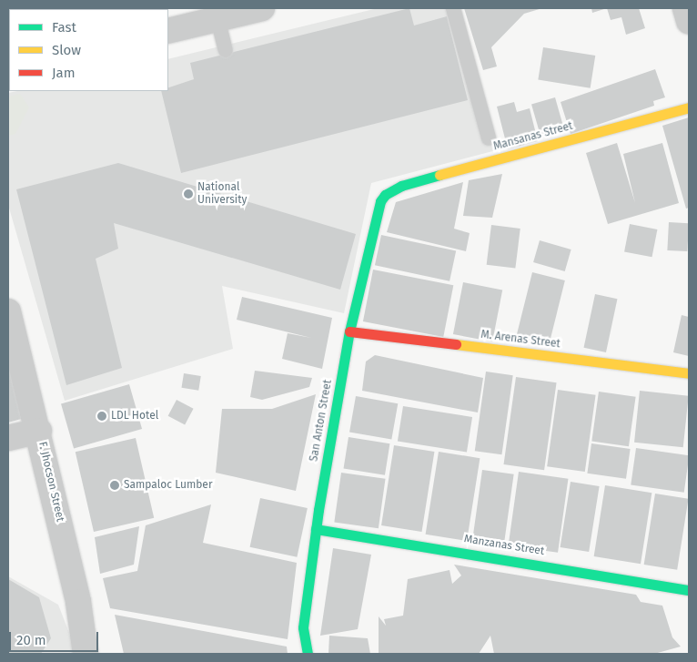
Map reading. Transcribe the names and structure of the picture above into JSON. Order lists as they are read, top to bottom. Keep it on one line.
{"streets":{"street":["Mansanas Street","M. Arenas Street","San Anton Street","F. Jhocson Street","Manzanas Street"]},"crossings":[["Mansanas Street","San Anton Street"],["M. Arenas Street","San Anton Street"],["San Anton Street","Manzanas Street"]],"places":["National University","LDL Hotel","Sampaloc Lumber"],"legend":["Fast","Slow","Jam"],"scale_bar":"20 m"}
